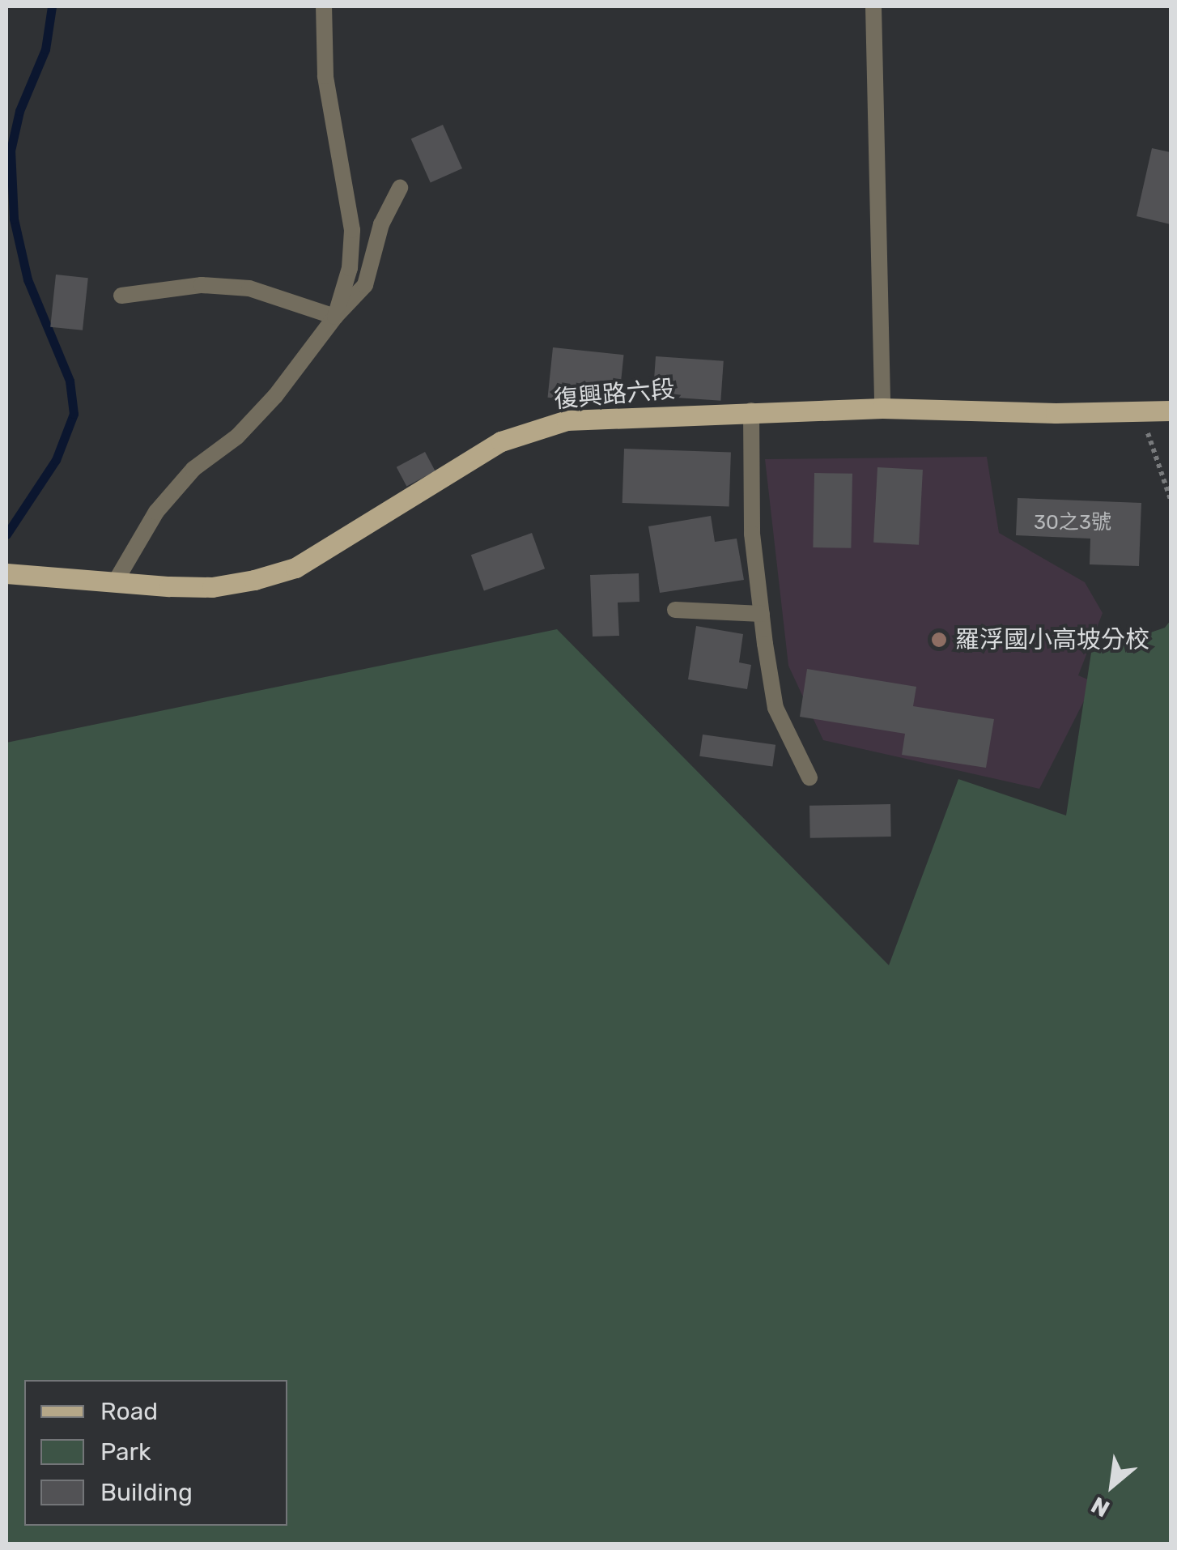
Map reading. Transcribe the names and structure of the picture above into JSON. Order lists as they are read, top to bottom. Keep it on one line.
{"streets":{"main road":["復興路六段"]},"places":["羅浮國小高坡分校"],"house_numbers":["30之3號"],"legend":["Road","Park","Building"],"north":"bottom left"}
